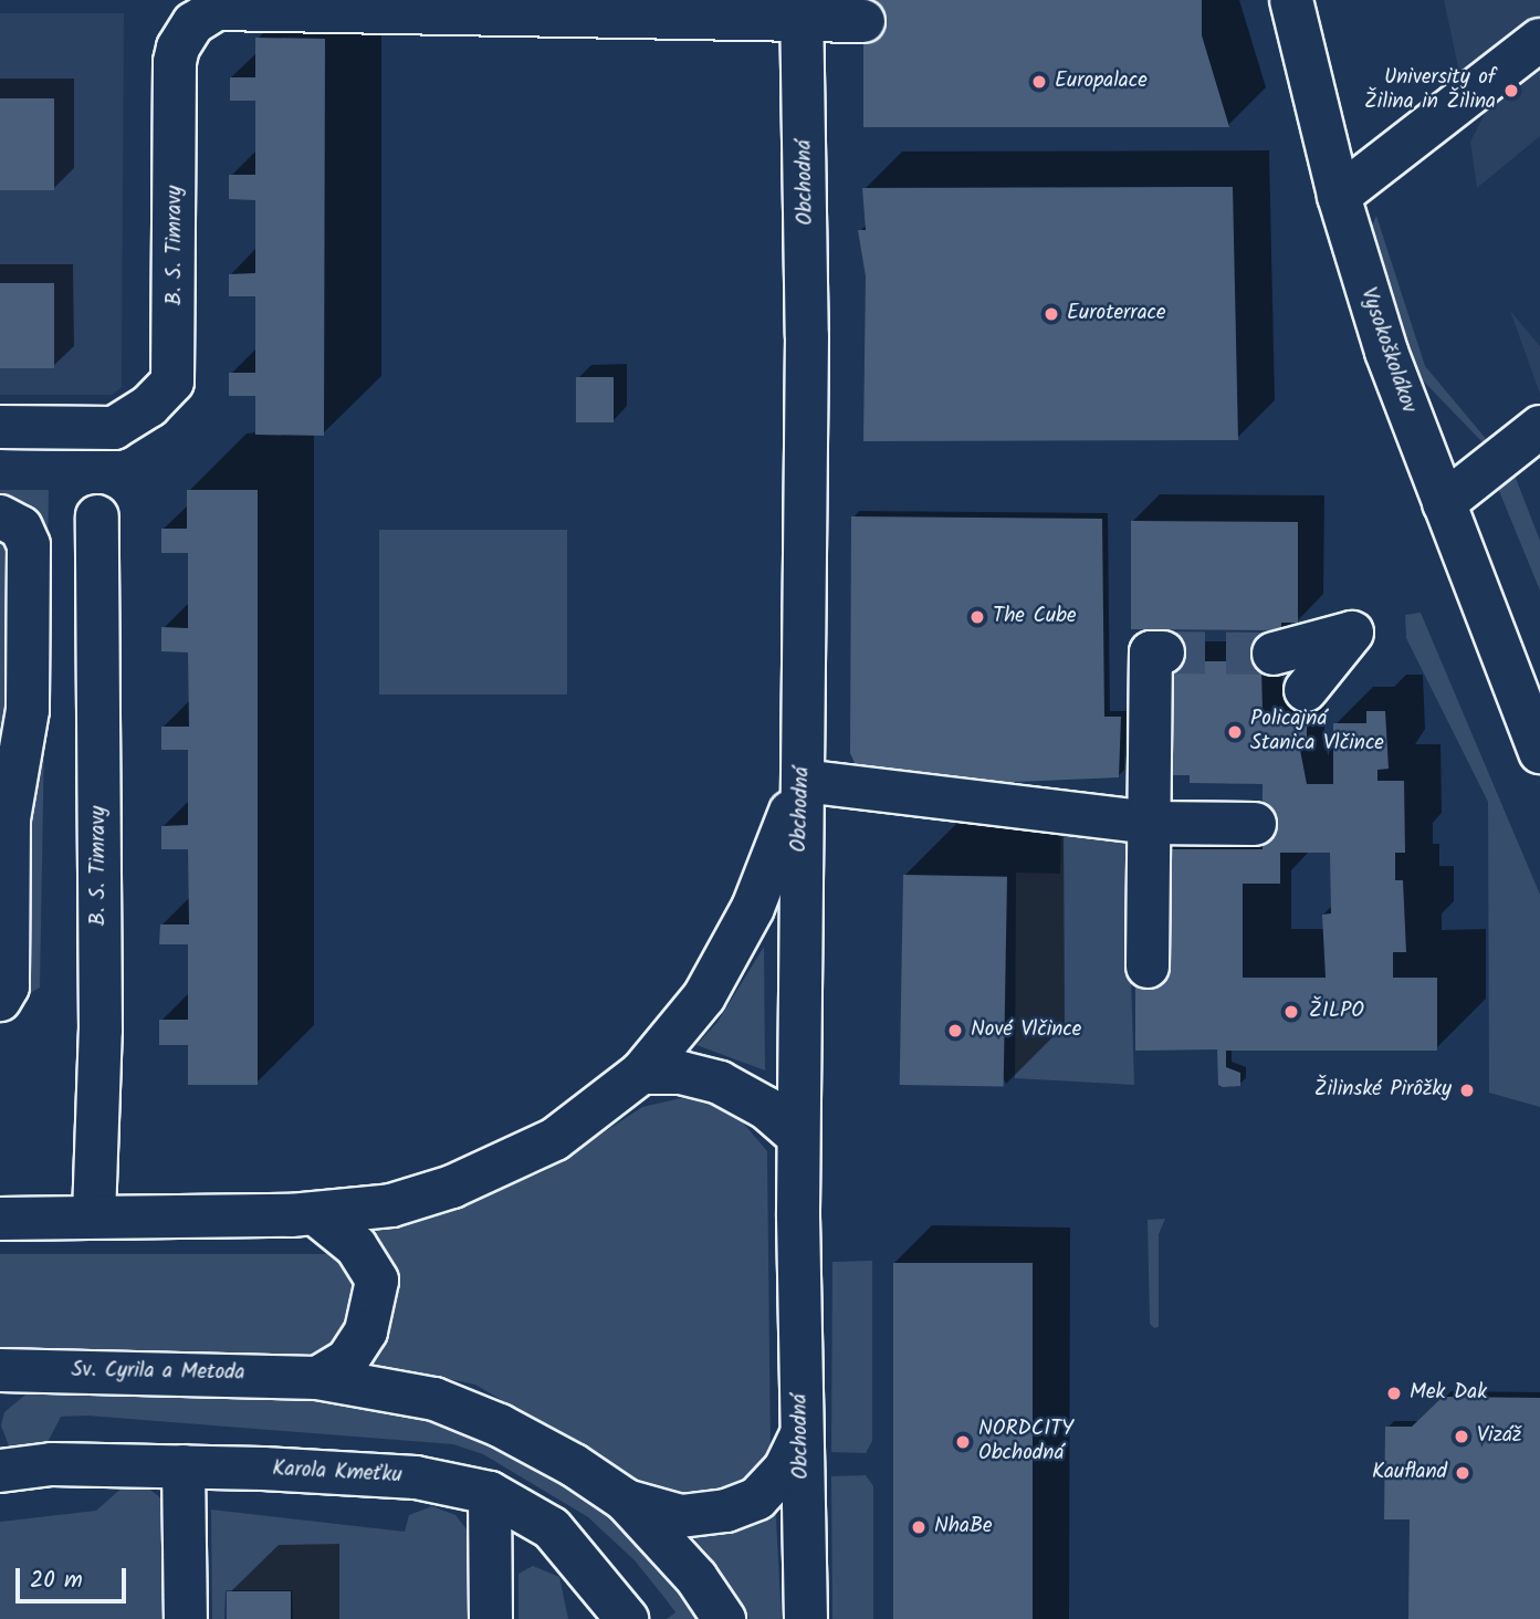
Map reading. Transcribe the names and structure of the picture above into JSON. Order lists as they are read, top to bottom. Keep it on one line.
{"streets":{"street":["Obchodná","B. S. Timravy","Vysokoškolákov","Sv. Cyrila a Metoda","Karola Kmeťku"]},"crossings":[["Obchodná","B. S. Timravy"],["Obchodná","Sv. Cyrila a Metoda"]],"places":["Europalace","University of Žilina in Žilina","Euroterrace","The Cube","Policajná Stanica Vlčince","ŽILPO","Nové Vlčince","Žilinské Pirôžky","Mek Dak","Vizáž","NORDCITY Obchodná","Kaufland","NhaBe"],"scale_bar":"20 m"}
